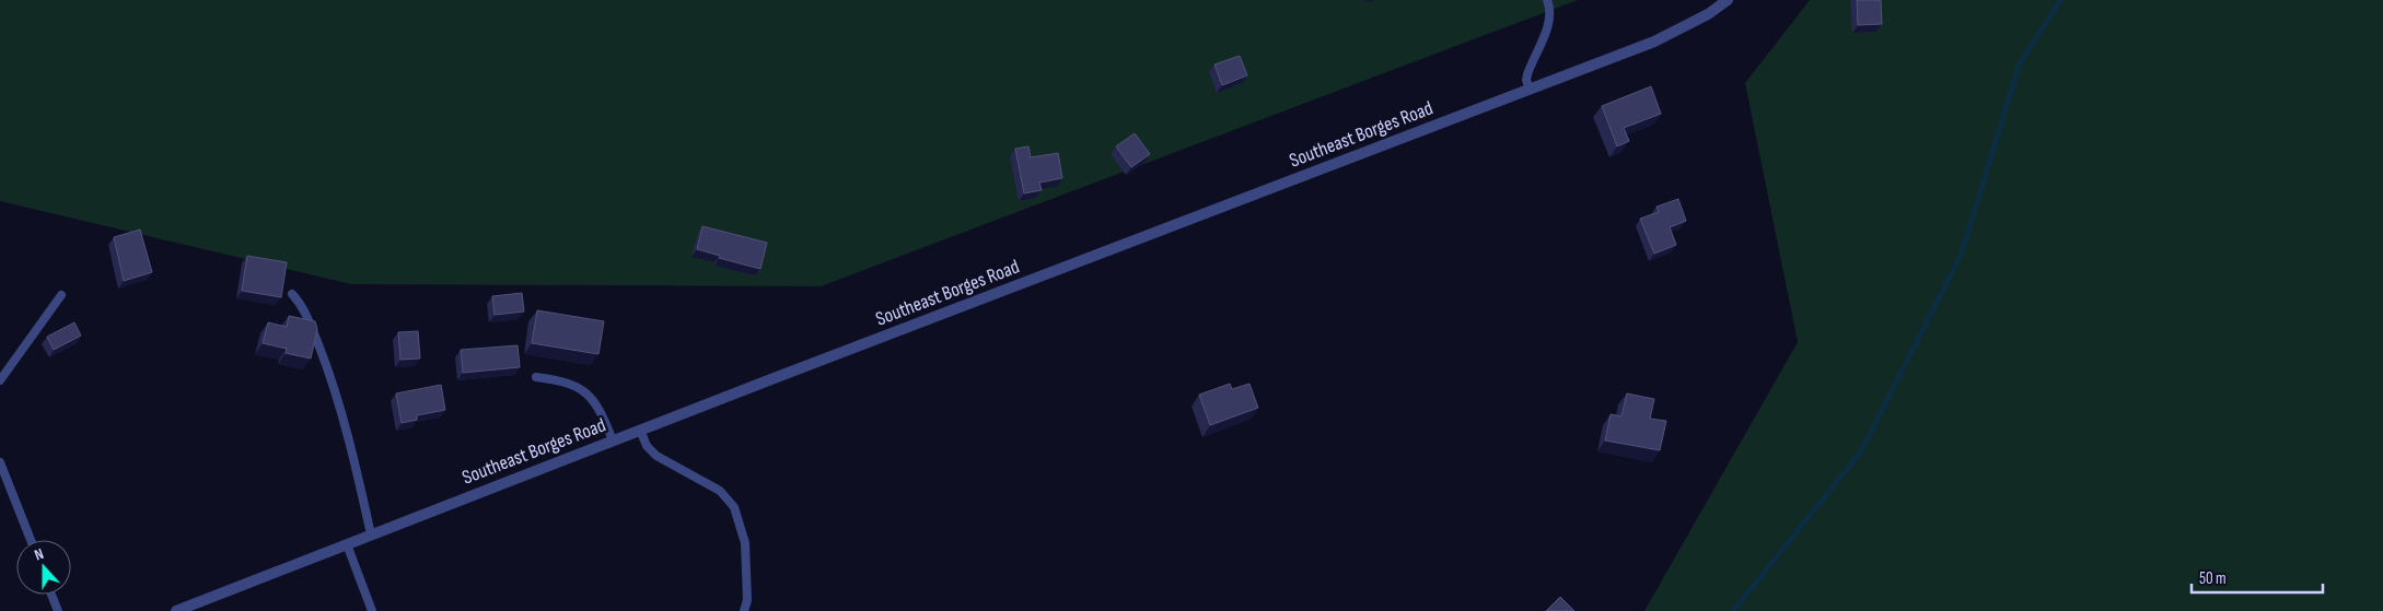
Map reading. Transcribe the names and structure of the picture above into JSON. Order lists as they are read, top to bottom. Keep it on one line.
{"streets":{"street":["Southeast Borges Road"]},"scale_bar":"50 m","north":"top"}
